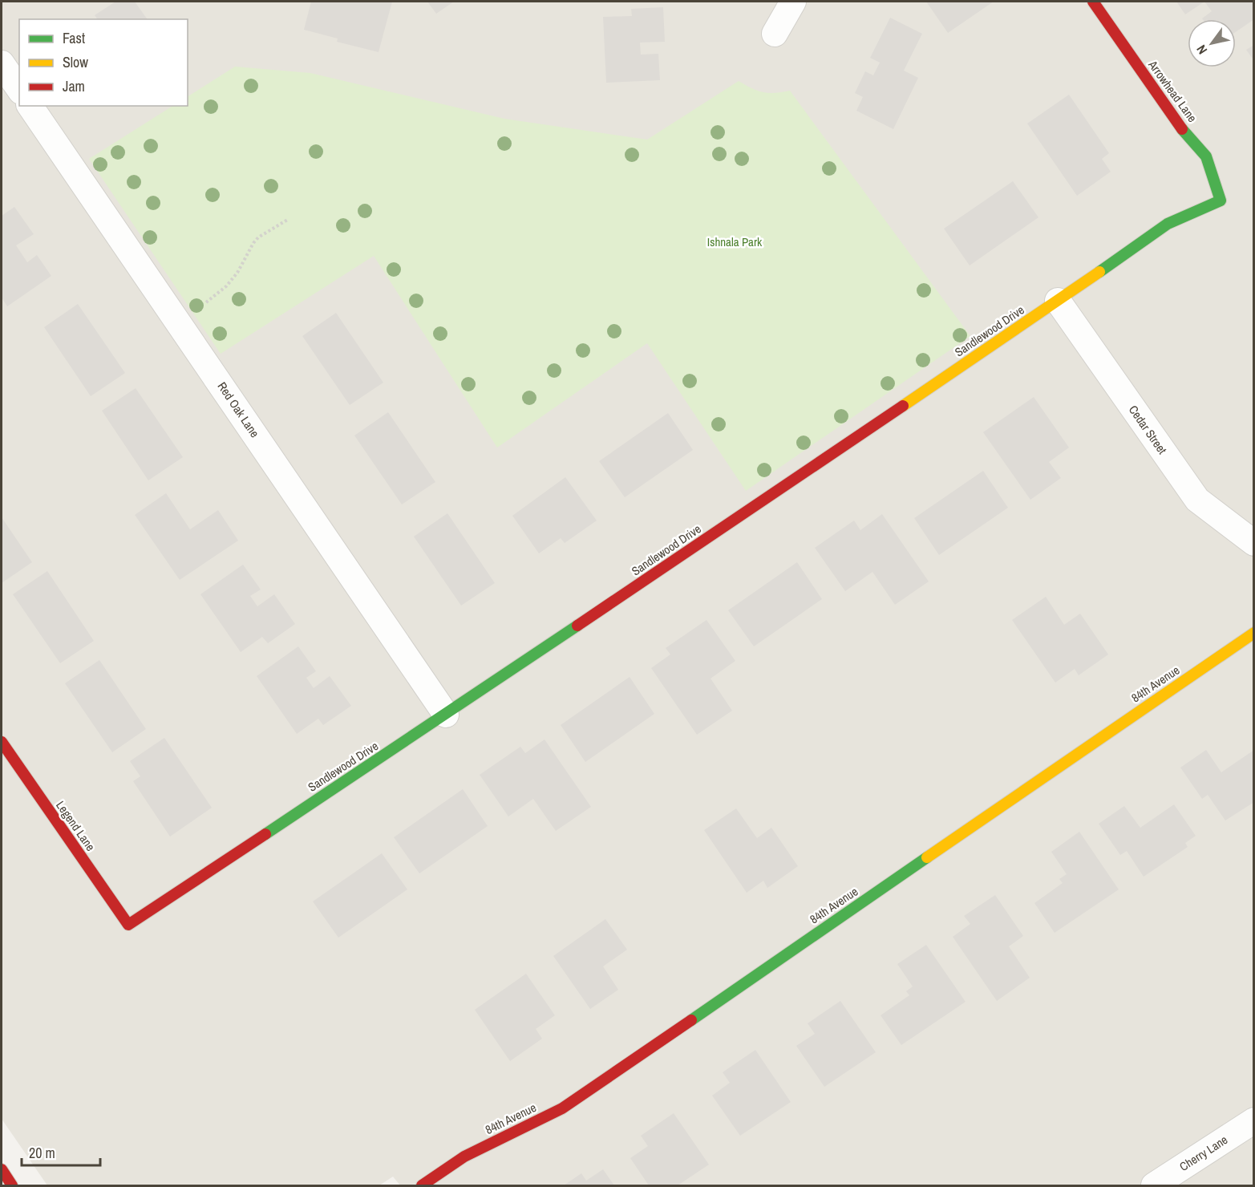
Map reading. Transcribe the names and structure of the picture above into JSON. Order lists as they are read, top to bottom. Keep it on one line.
{"streets":{"street":["Arrowhead Lane","Sandlewood Drive","Red Oak Lane","Cedar Street","84th Avenue","Legend Lane","Cherry Lane"]},"crossings":[["Arrowhead Lane","Sandlewood Drive"],["Sandlewood Drive","Red Oak Lane"],["Sandlewood Drive","Cedar Street"],["Sandlewood Drive","Legend Lane"]],"parks":["Ishnala Park"],"legend":["Fast","Slow","Jam"],"scale_bar":"20 m","north":"bottom left"}
